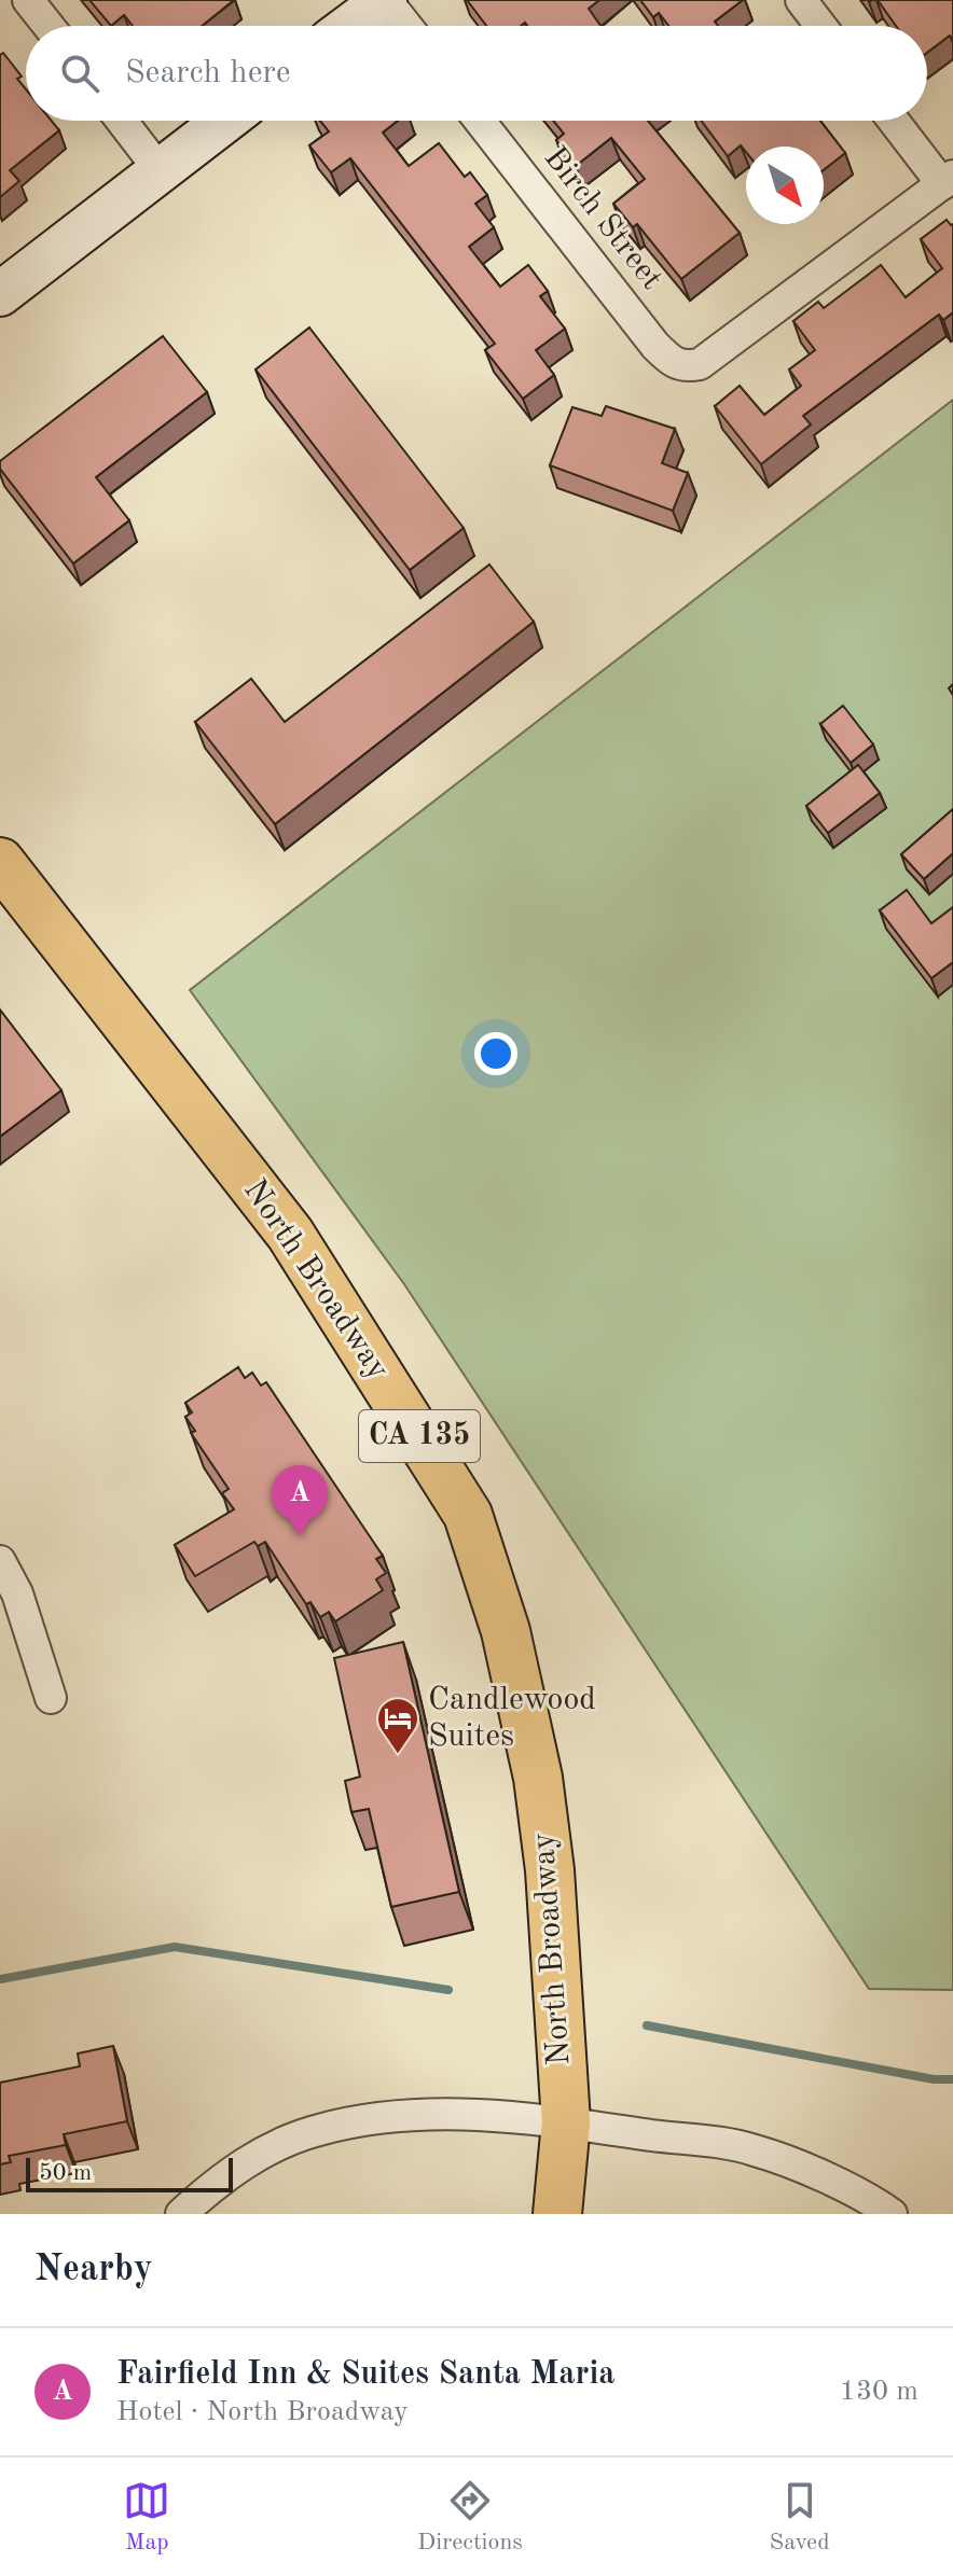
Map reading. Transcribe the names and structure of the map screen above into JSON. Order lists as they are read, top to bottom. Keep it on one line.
{"streets":{"main road":["North Broadway","CA 135"],"street":["Birch Street"]},"places":{"hotel":["Candlewood Suites"]},"scale_bar":"50 m","north":"bottom right","page":{"search":"Search here","pins":"A","scale":"50 m","heading":"Nearby","list":[{"mark":"A","name":"Fairfield Inn & Suites Santa Maria","note":"Hotel · North Broadway","value":"130 m"}],"nav":["Map","Directions","Saved"]}}
